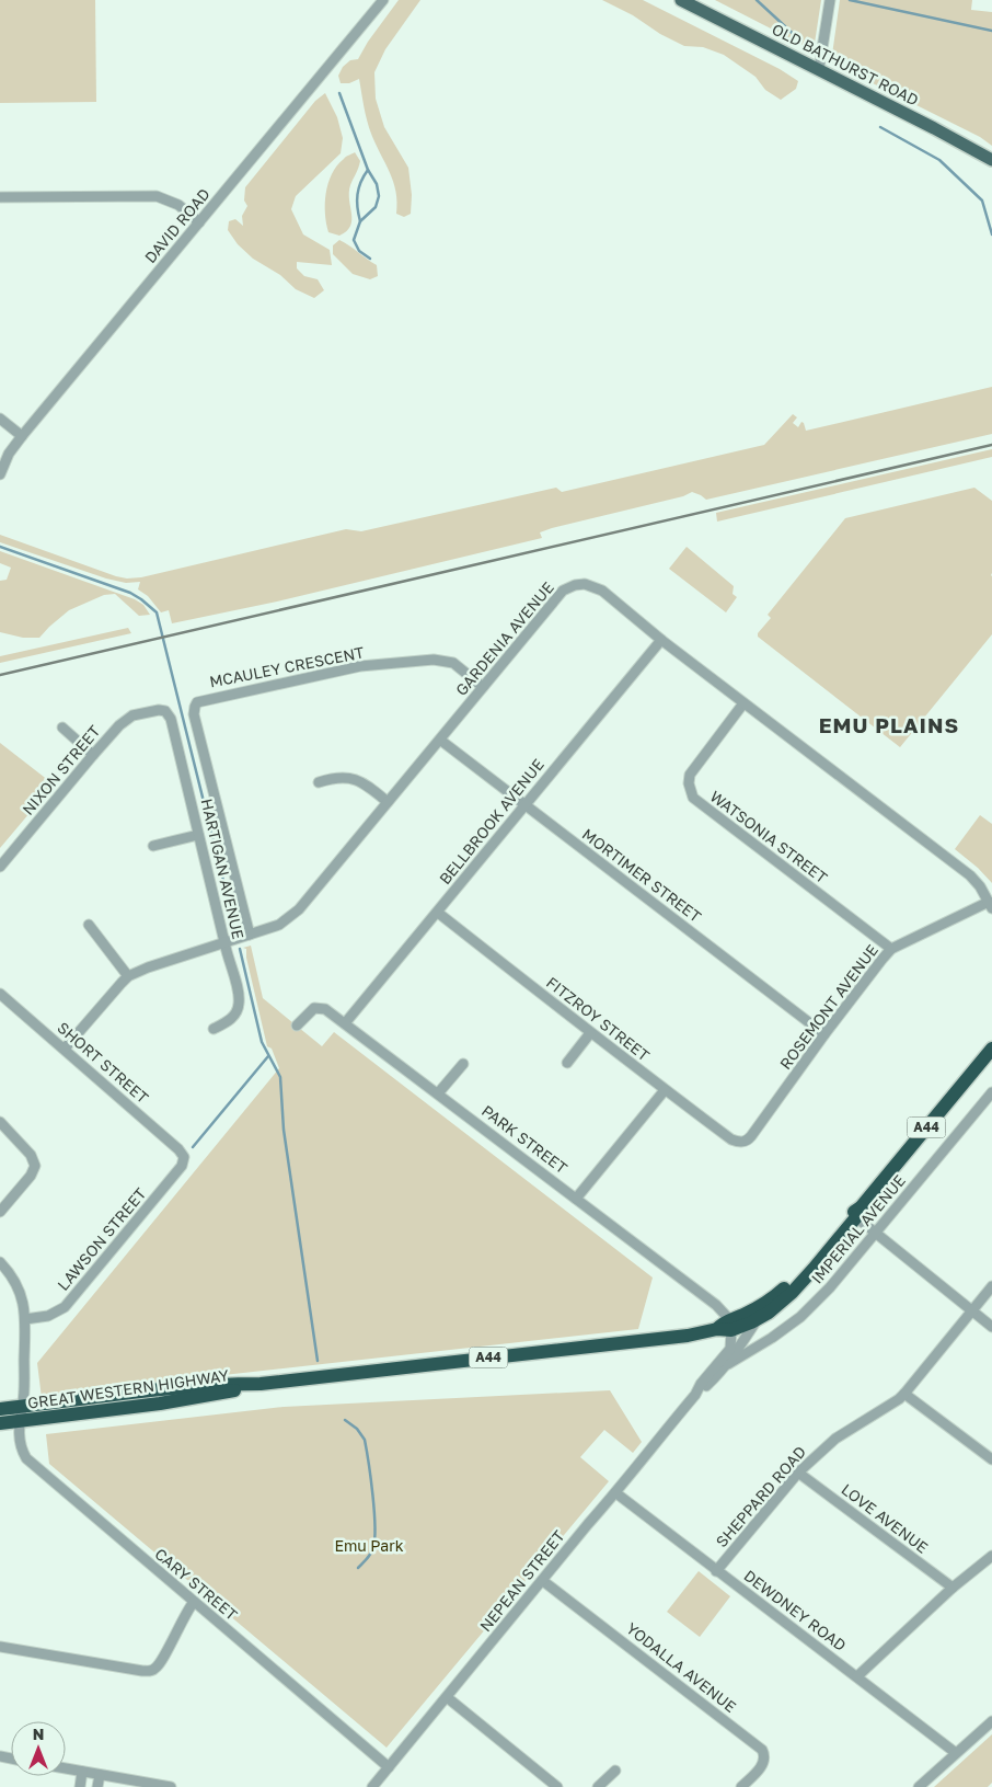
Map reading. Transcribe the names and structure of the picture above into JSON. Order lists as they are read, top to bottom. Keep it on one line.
{"streets":{"highway":["A44","GREAT WESTERN HIGHWAY"],"main road":["OLD BATHURST ROAD"],"street":["DAVID ROAD","GARDENIA AVENUE","MCAULEY CRESCENT","NIXON STREET","BELLBROOK AVENUE","WATSONIA STREET","HARTIGAN AVENUE","MORTIMER STREET","ROSEMONT AVENUE","FITZROY STREET","SHORT STREET","PARK STREET","IMPERIAL AVENUE","LAWSON STREET","SHEPPARD ROAD","LOVE AVENUE","NEPEAN STREET","CARY STREET","DEWDNEY ROAD","YODALLA AVENUE"]},"crossings":[["GARDENIA AVENUE","MCAULEY CRESCENT"],["GARDENIA AVENUE","BELLBROOK AVENUE"],["GARDENIA AVENUE","WATSONIA STREET"],["GARDENIA AVENUE","HARTIGAN AVENUE"],["GARDENIA AVENUE","MORTIMER STREET"],["GARDENIA AVENUE","ROSEMONT AVENUE"],["GARDENIA AVENUE","SHORT STREET"],["NIXON STREET","HARTIGAN AVENUE"],["BELLBROOK AVENUE","MORTIMER STREET"],["BELLBROOK AVENUE","FITZROY STREET"],["BELLBROOK AVENUE","PARK STREET"],["WATSONIA STREET","ROSEMONT AVENUE"],["MORTIMER STREET","ROSEMONT AVENUE"],["ROSEMONT AVENUE","FITZROY STREET"],["SHORT STREET","LAWSON STREET"],["PARK STREET","GREAT WESTERN HIGHWAY"],["PARK STREET","NEPEAN STREET"],["IMPERIAL AVENUE","NEPEAN STREET"],["LAWSON STREET","CARY STREET"],["GREAT WESTERN HIGHWAY","NEPEAN STREET"],["GREAT WESTERN HIGHWAY","CARY STREET"],["SHEPPARD ROAD","LOVE AVENUE"],["SHEPPARD ROAD","DEWDNEY ROAD"],["NEPEAN STREET","CARY STREET"],["NEPEAN STREET","DEWDNEY ROAD"],["NEPEAN STREET","YODALLA AVENUE"]],"districts":["EMU PLAINS"],"parks":["Emu Park"],"north":"top"}
